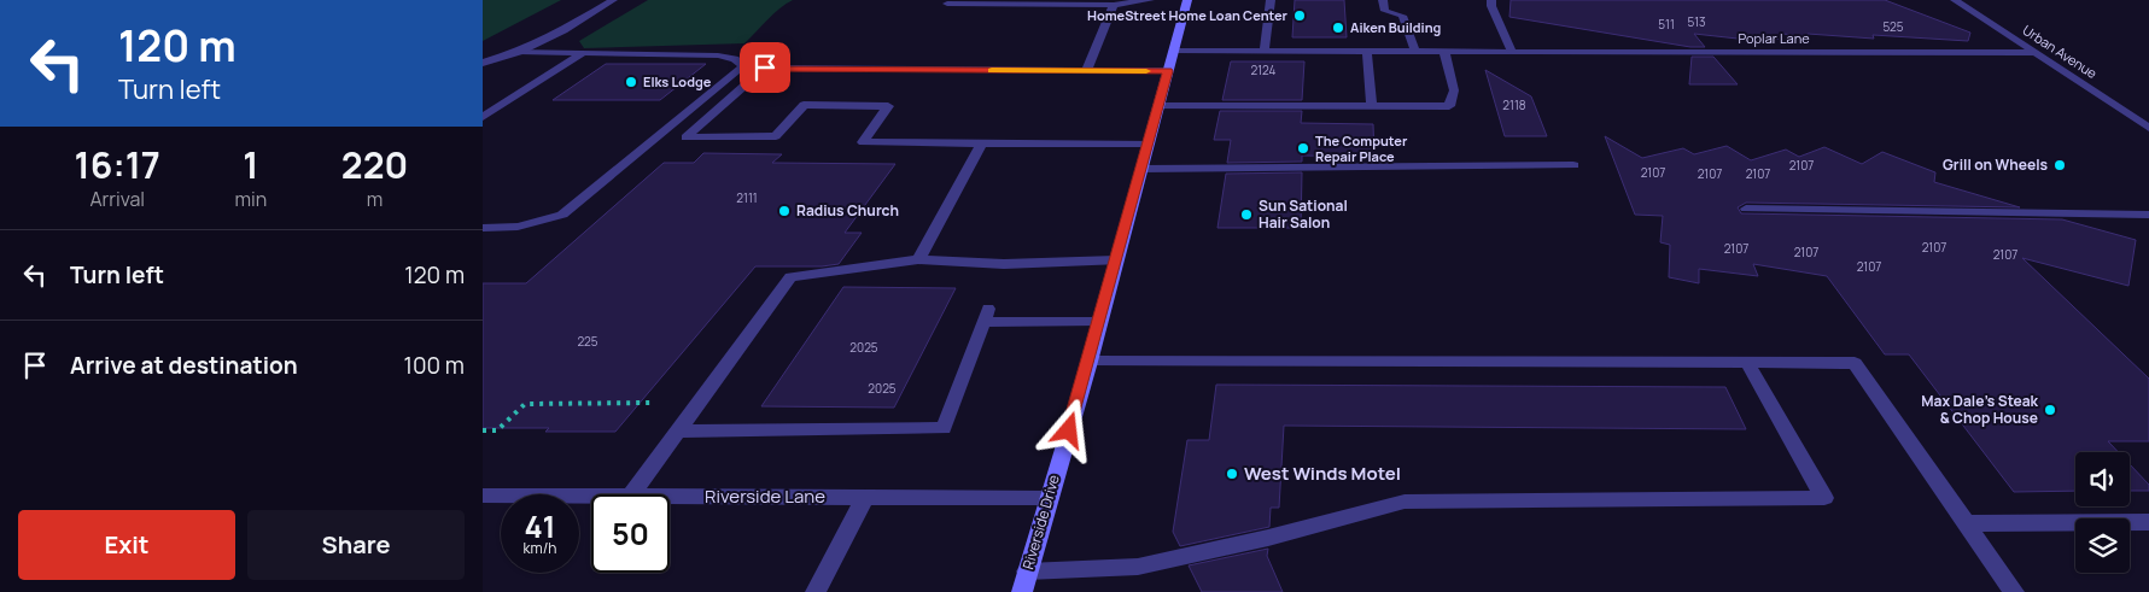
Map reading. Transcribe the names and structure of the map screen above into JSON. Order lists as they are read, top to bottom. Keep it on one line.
{"streets":{"main road":["Riverside Drive"],"street":["Poplar Lane","Urban Avenue","Riverside Lane"]},"crossings":[["Poplar Lane","Urban Avenue"],["Poplar Lane","Riverside Drive"],["Riverside Lane","Riverside Drive"]],"places":["HomeStreet Home Loan Center","Aiken Building","Elks Lodge","The Computer Repair Place","Grill on Wheels","Radius Church","Sun Sational Hair Salon","Max Dale's Steak & Chop House","West Winds Motel"],"house_numbers":["513","511","525","2124","2118","2107","2107","2107","2107","2111","2107","2107","2107","2107","2107","225","2025","2025"],"page":{"turn":["120 m","Turn left"],"eta":["16:17","Arrival","1","min","220","m"],"list":[{"name":"Turn left","value":"120 m"},{"name":"Arrive at destination","value":"100 m"}],"speed":"41 km/h","limit":"50","buttons":["Exit","Share"]}}
